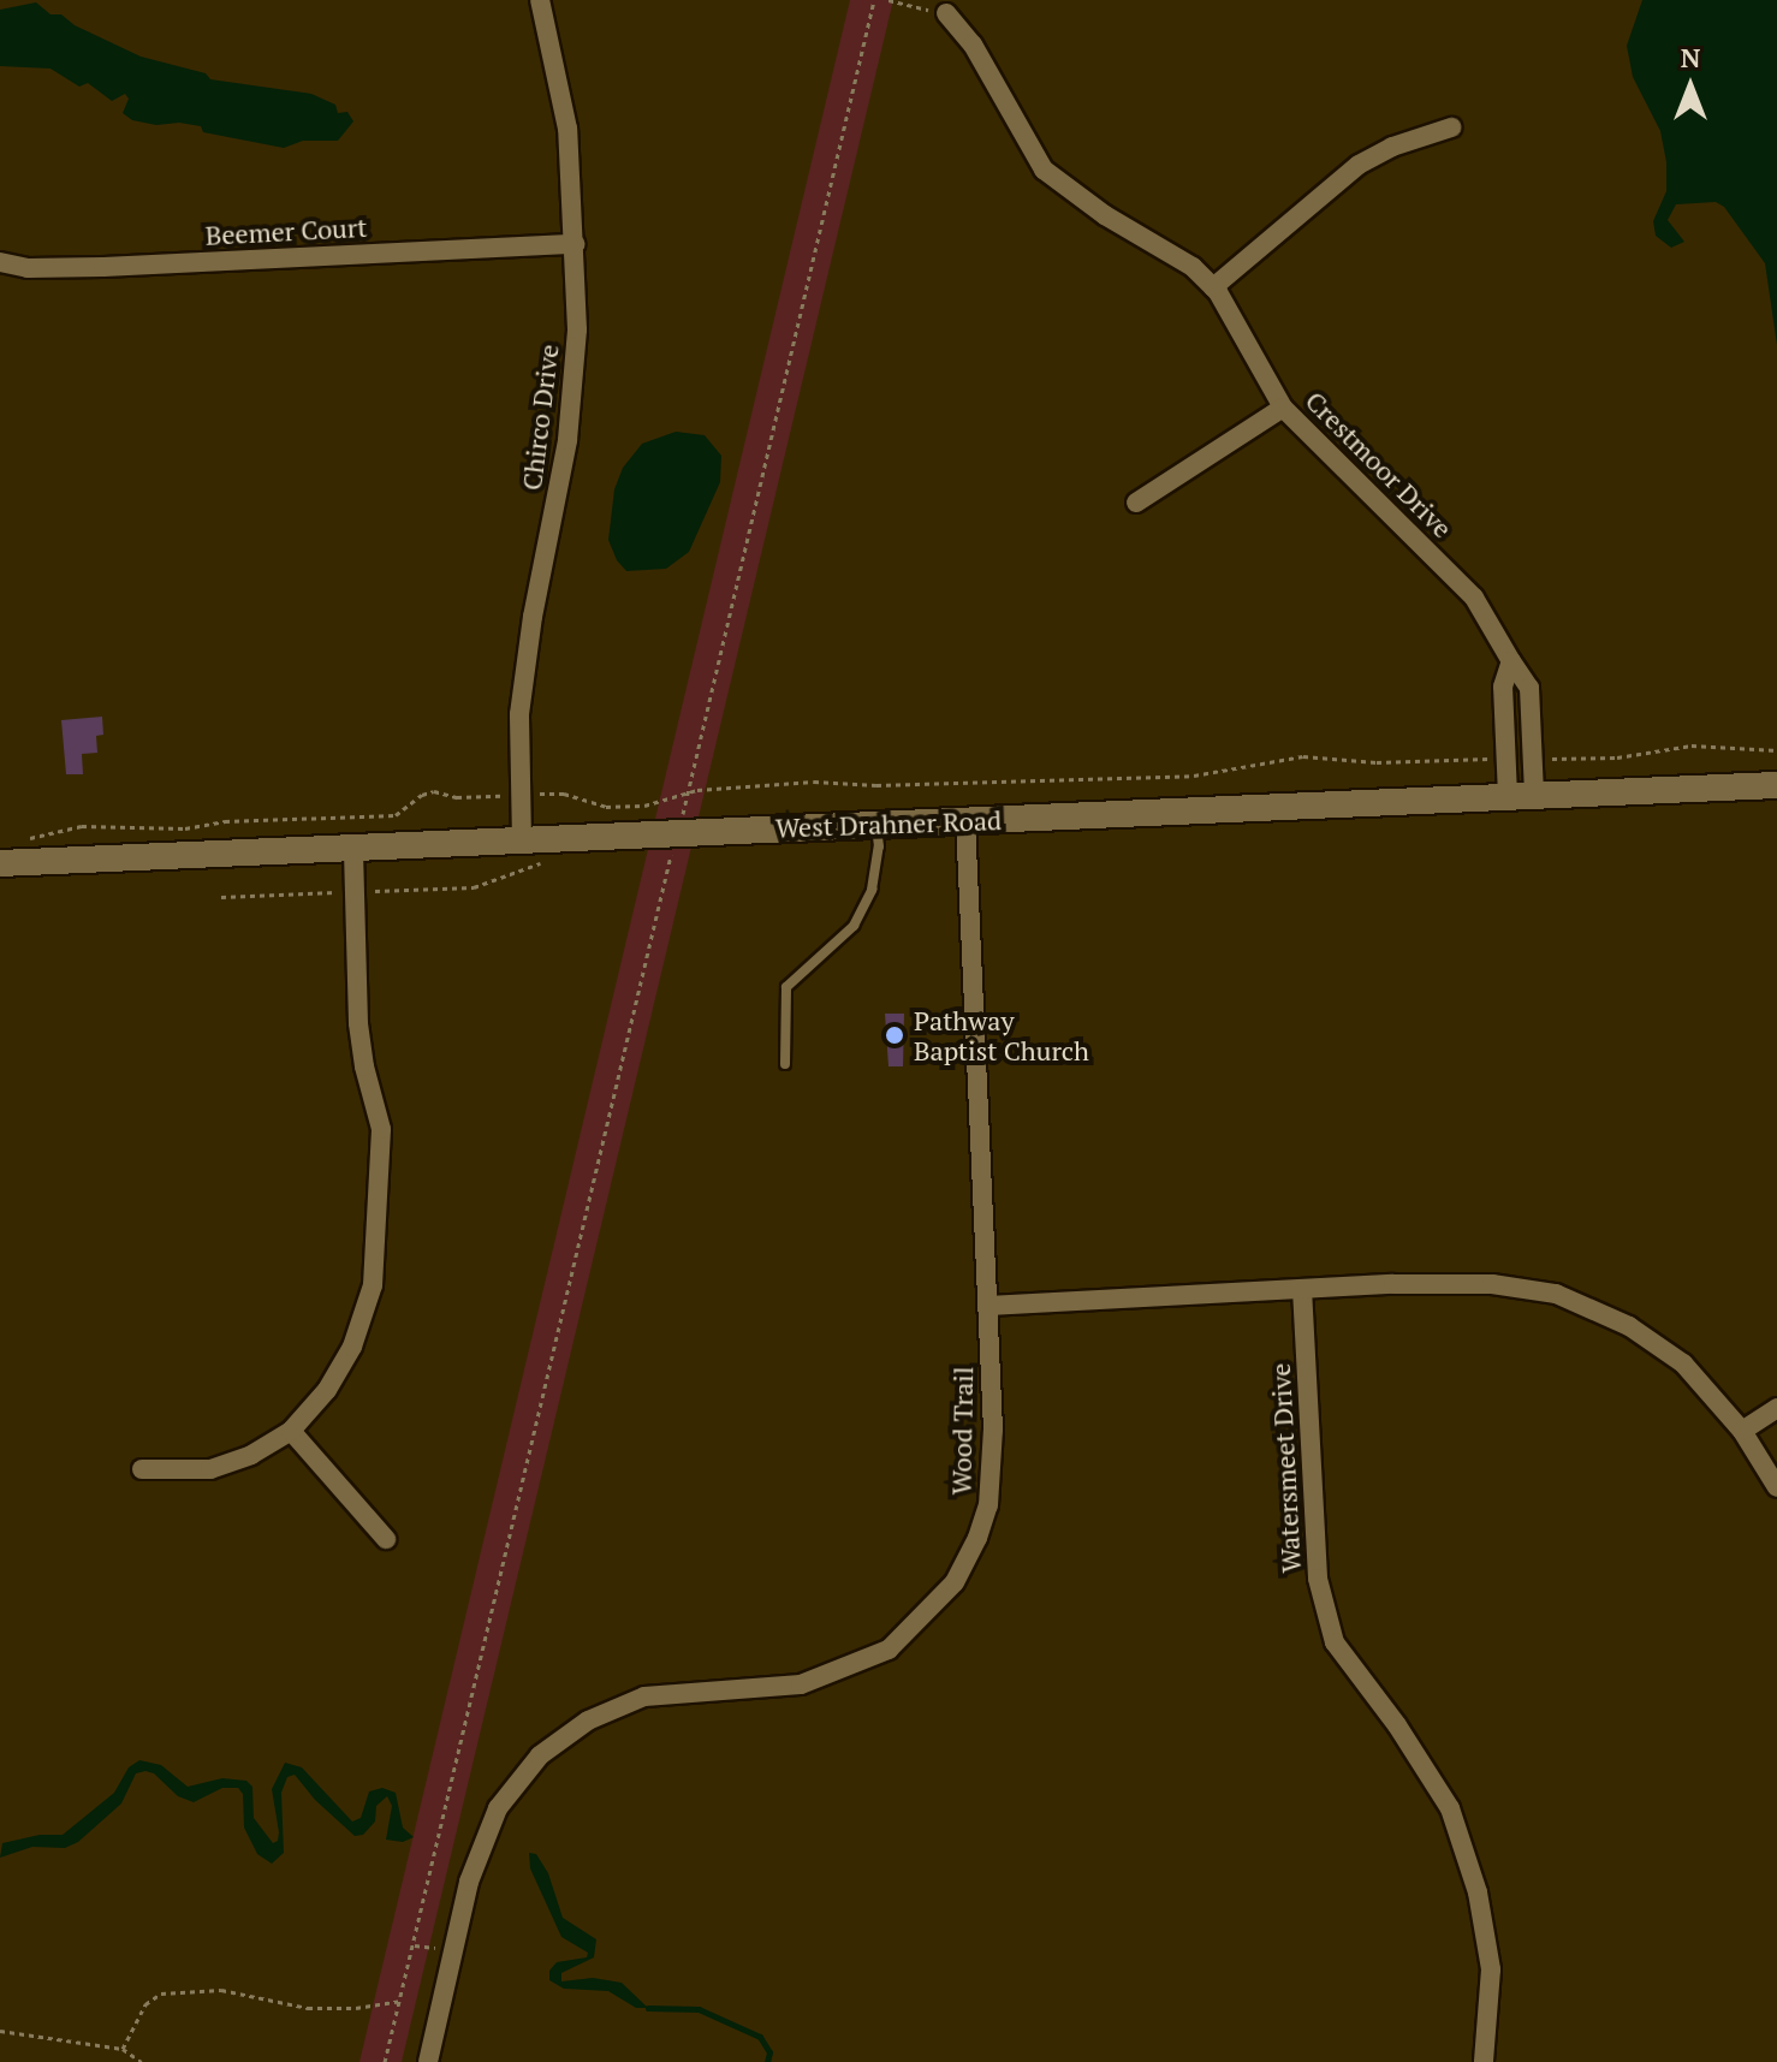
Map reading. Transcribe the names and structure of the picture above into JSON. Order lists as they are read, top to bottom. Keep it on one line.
{"streets":{"street":["Beemer Court","Chirco Drive","Crestmoor Drive","West Drahner Road","Wood Trail","Watersmeet Drive"]},"crossings":[["Beemer Court","Chirco Drive"],["Chirco Drive","West Drahner Road"],["Crestmoor Drive","West Drahner Road"],["West Drahner Road","Wood Trail"]],"places":["Pathway Baptist Church"],"north":"top"}
